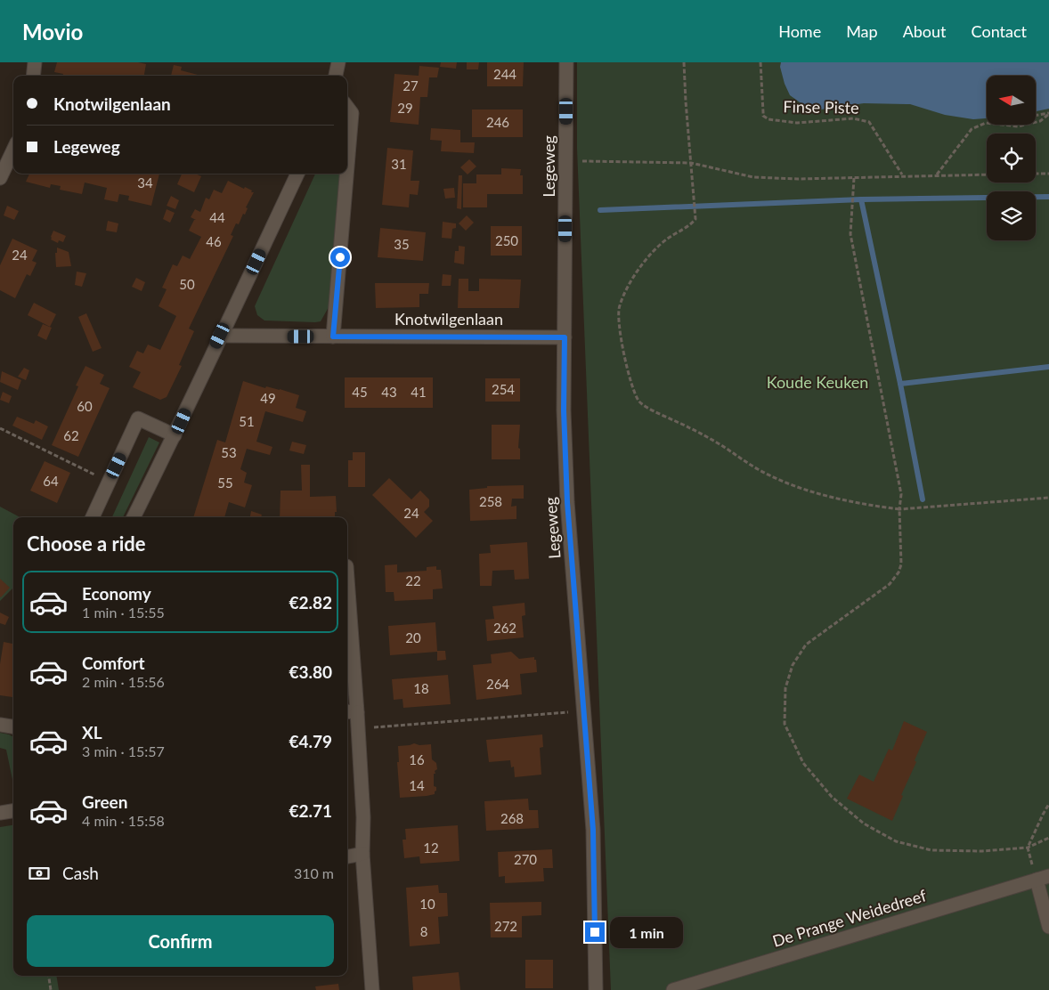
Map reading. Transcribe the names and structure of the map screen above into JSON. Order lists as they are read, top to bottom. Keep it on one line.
{"streets":{"street":["Legeweg","Knotwilgenlaan","De Prange Weidedreef"],"path":["Finse Piste"]},"crossings":[["Legeweg","Knotwilgenlaan"]],"parks":["Koude Keuken"],"house_numbers":["244","27","29","246","31","34","44","250","46","35","24","50","254","45","43","41","49","60","51","62","53","64","55","258","24","22","262","20","264","18","16","14","268","12","270","10","272","8"],"north":"left","page":{"header":"Movio","nav":["Home","Map","About","Contact"],"banner":["Knotwilgenlaan","Legeweg"],"heading":"Choose a ride","list":[{"name":"Economy","note":"1 min · 15:55","value":"€2.82"},{"name":"Comfort","note":"2 min · 15:56","value":"€3.80"},{"name":"XL","note":"3 min · 15:57","value":"€4.79"},{"name":"Green","note":"4 min · 15:58","value":"€2.71"}],"pay":["Cash","310 m"],"buttons":"Confirm","bubble":"1 min"}}
